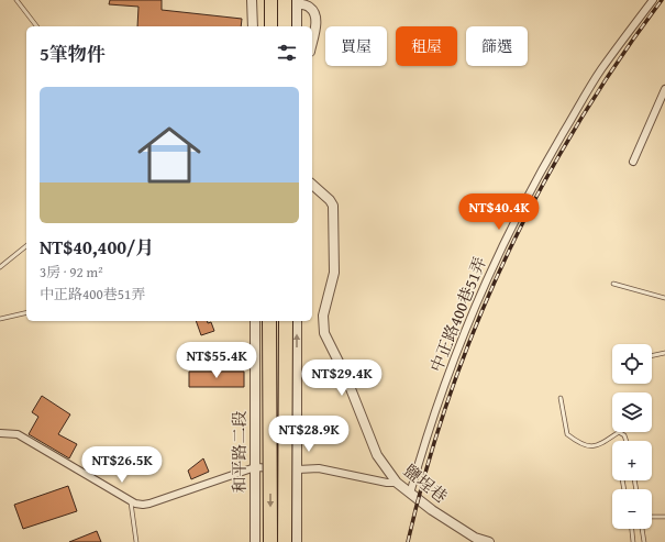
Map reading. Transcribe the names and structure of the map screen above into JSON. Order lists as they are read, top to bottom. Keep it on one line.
{"streets":{"street":["中正路400巷51弄","和平路二段","鹽埕巷"]},"crossings":[["中正路400巷51弄","鹽埕巷"]],"page":{"chip":["買屋","租屋","篩選"],"heading":"5筆物件","list":[{"name":"NT$40,400/月","note":"3房 · 92 m² · 中正路400巷51弄"}],"price":["NT$40.4K","NT$55.4K","NT$29.4K","NT$28.9K","NT$26.5K"],"map_buttons":["+","−"]}}
